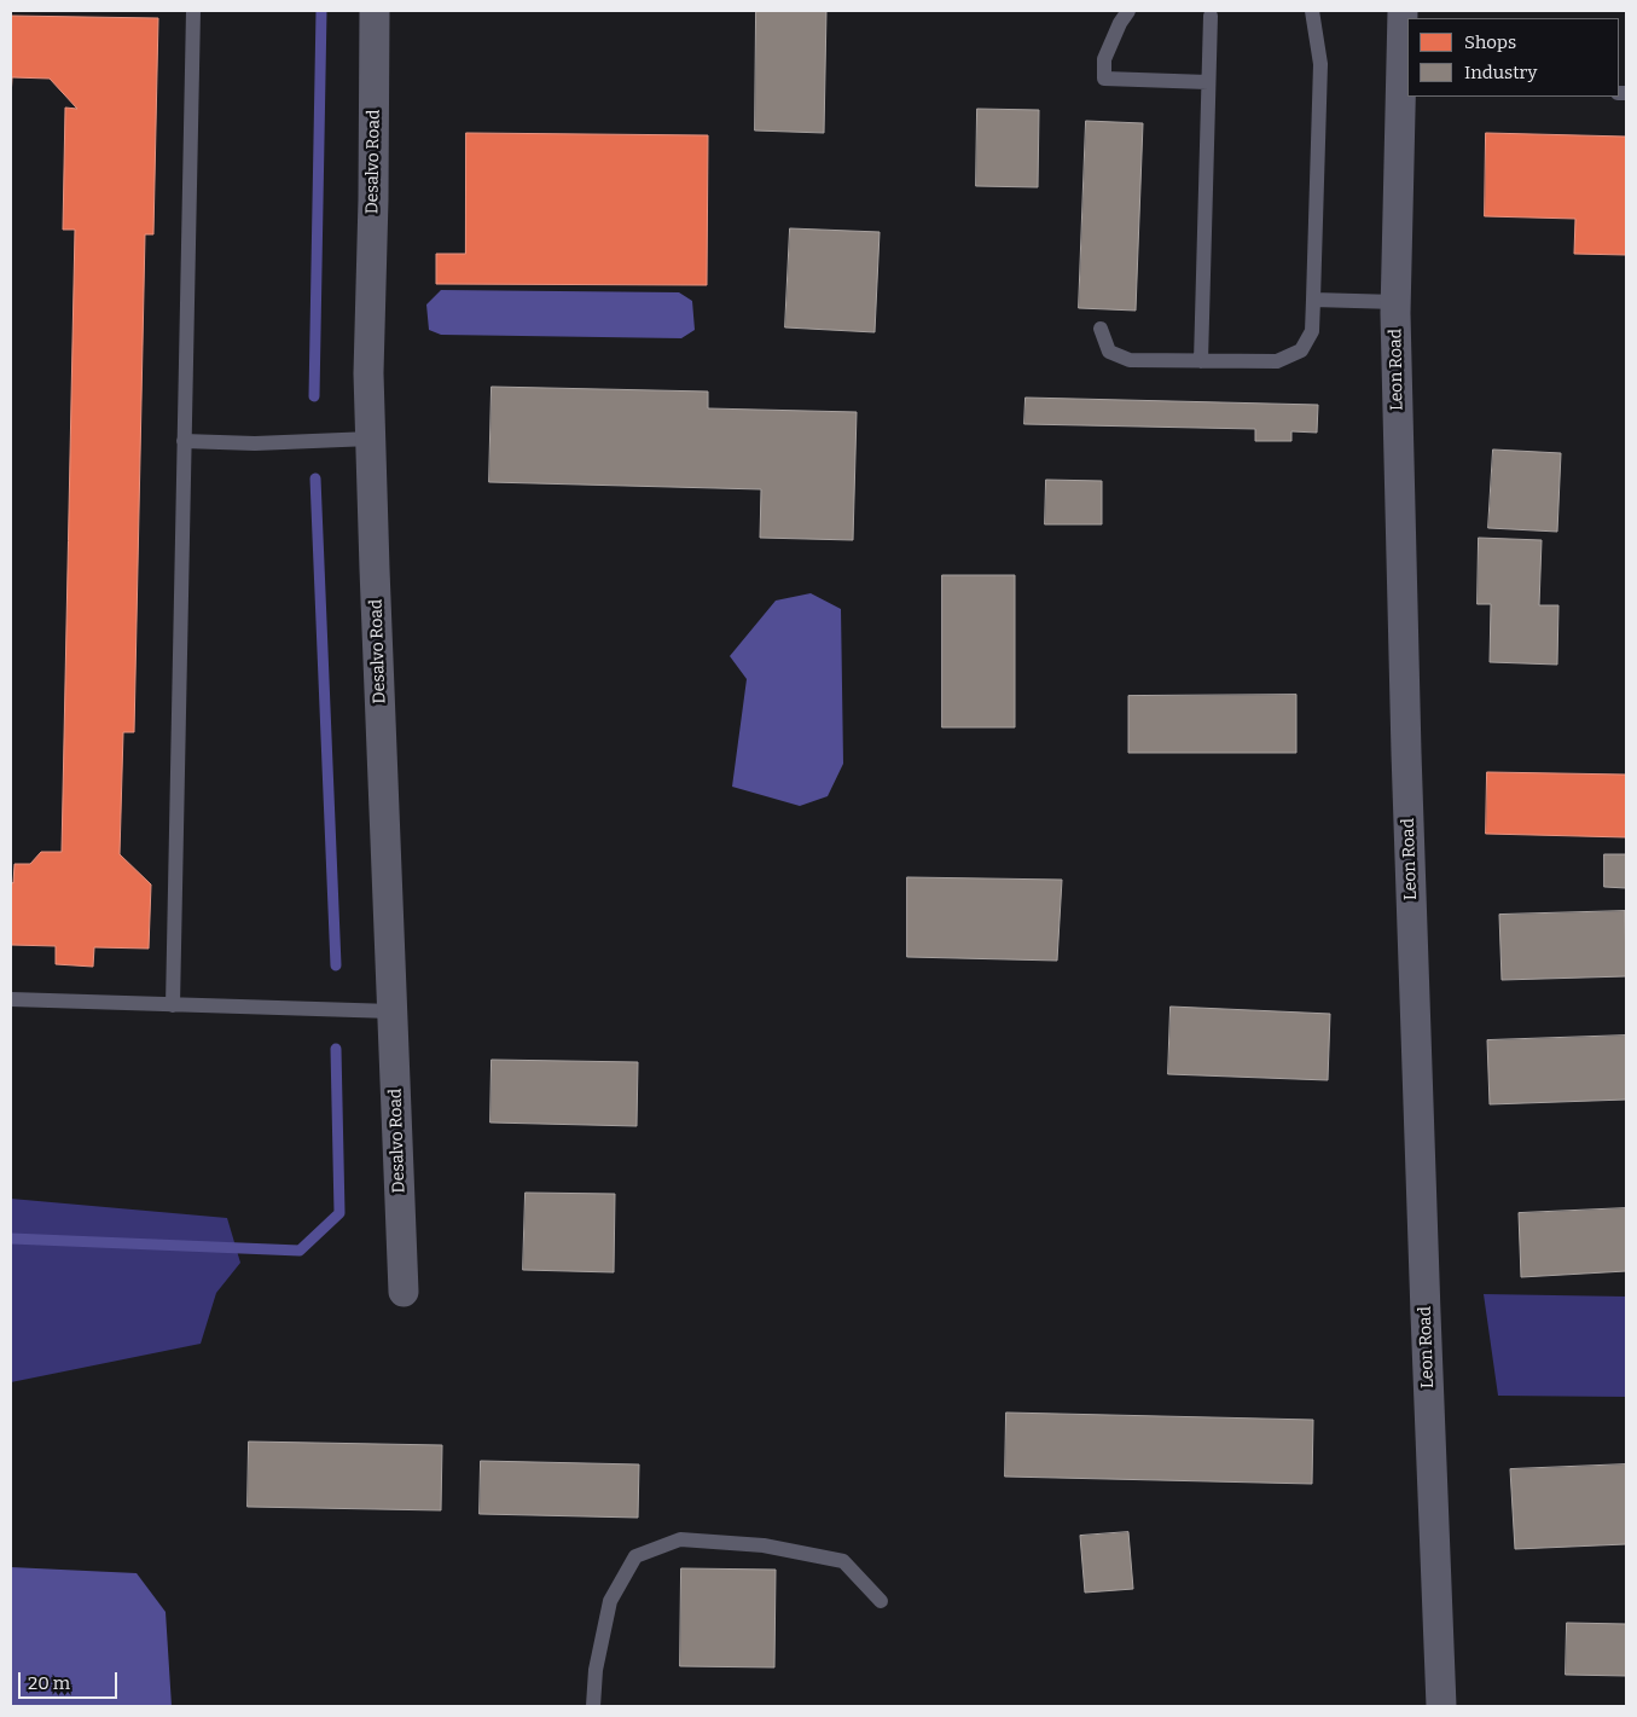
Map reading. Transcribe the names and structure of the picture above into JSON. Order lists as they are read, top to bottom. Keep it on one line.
{"streets":{"street":["Desalvo Road","Leon Road"]},"legend":["Shops","Industry"],"scale_bar":"20 m"}
